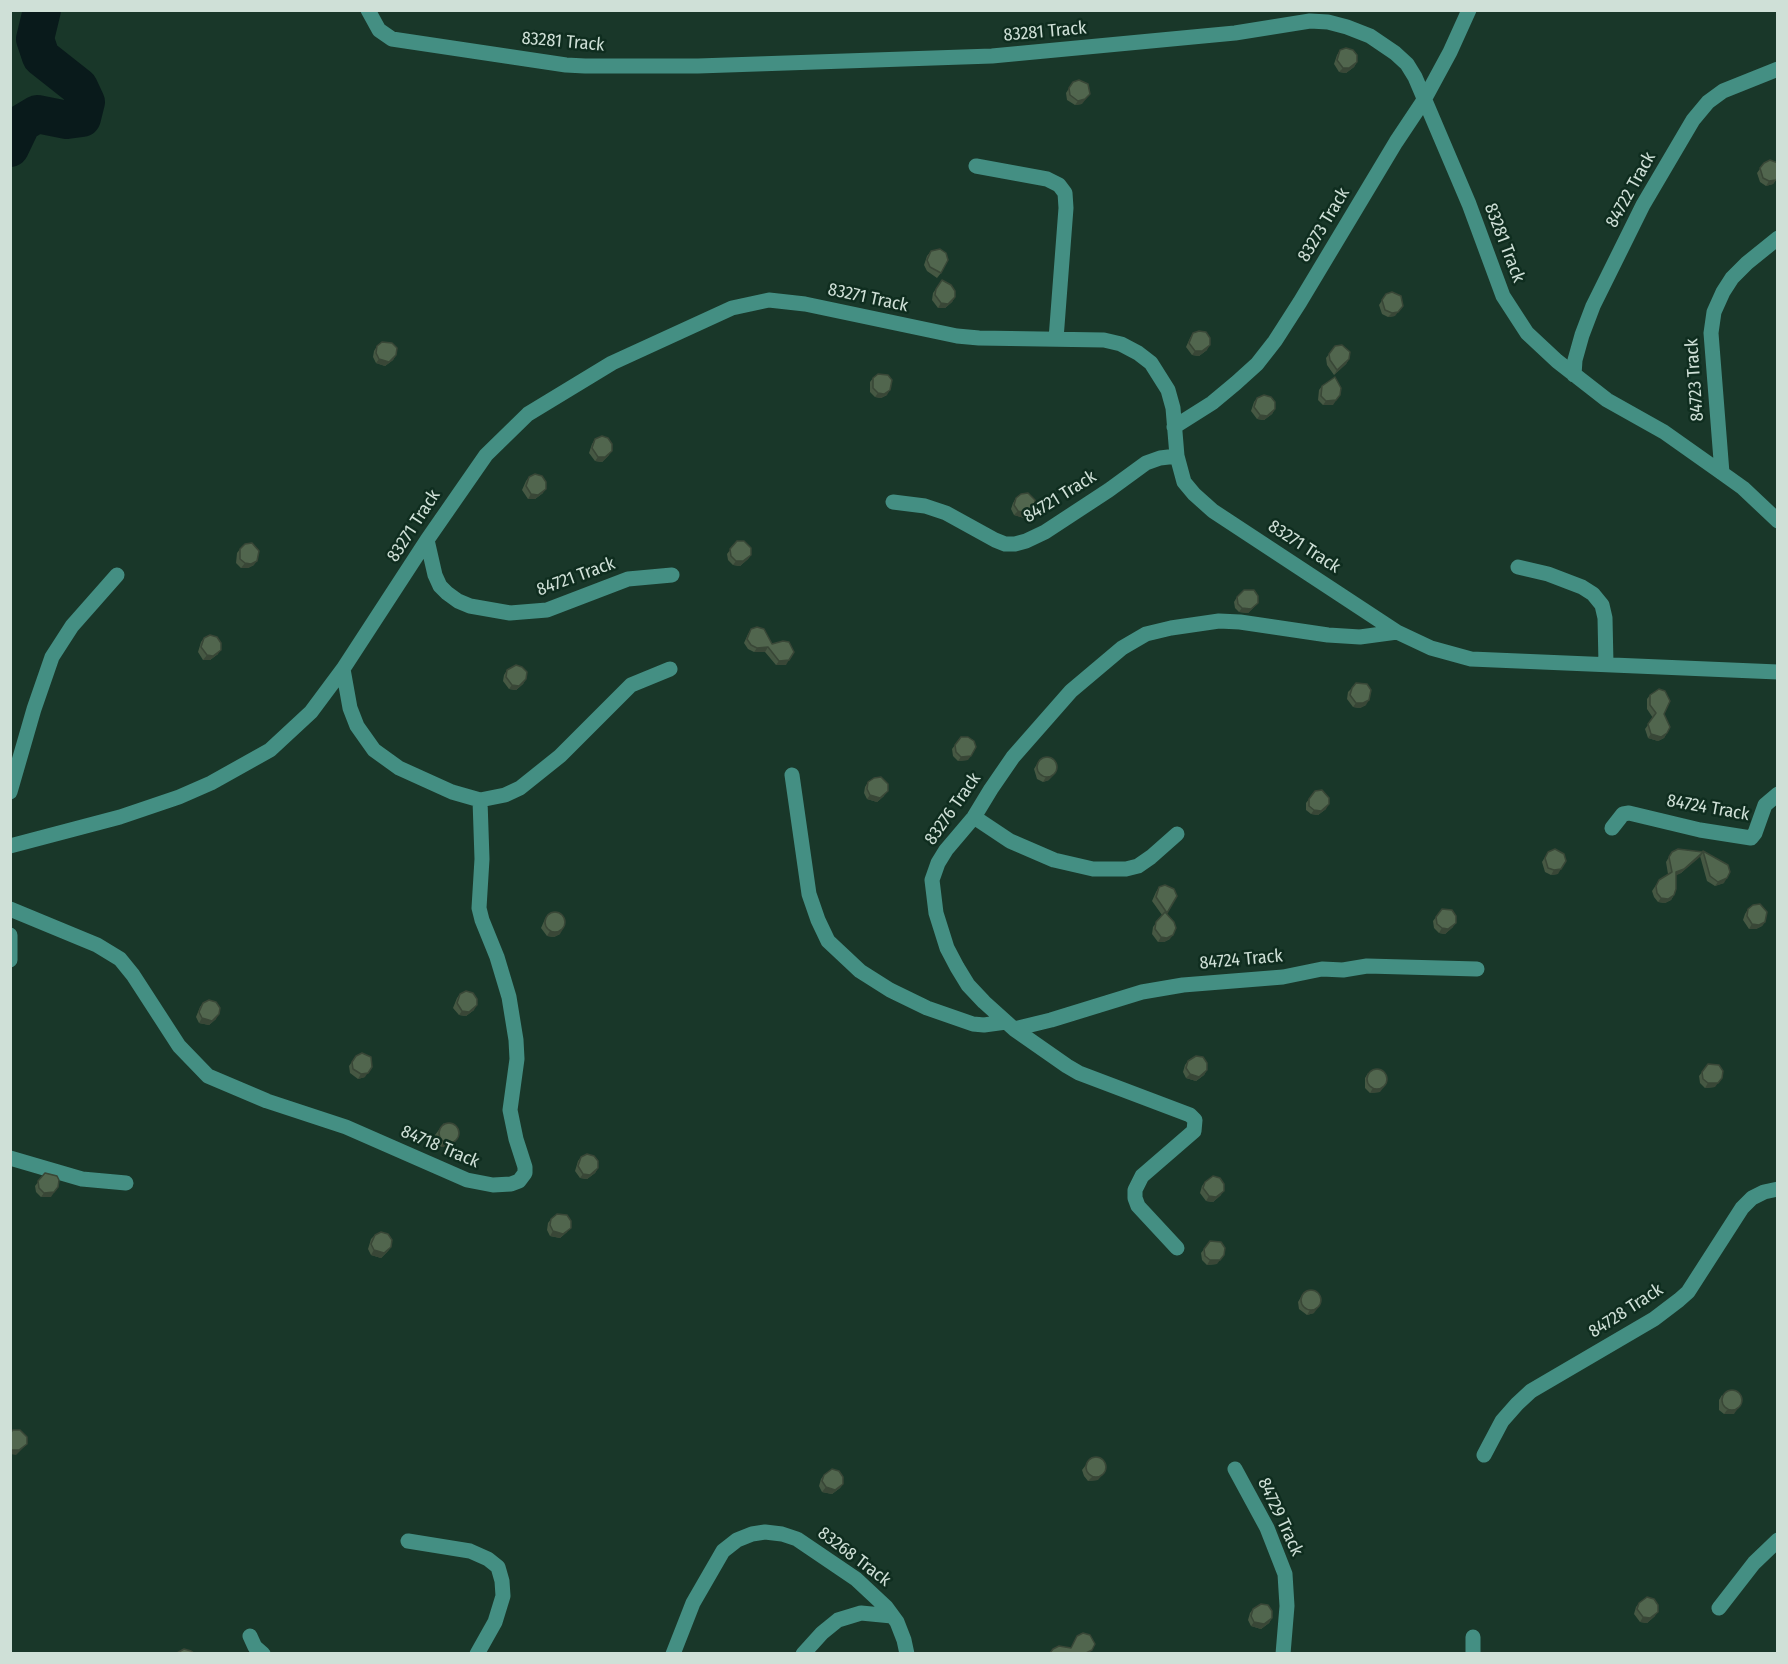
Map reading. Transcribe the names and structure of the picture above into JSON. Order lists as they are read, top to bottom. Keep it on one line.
{"streets":{"street":["83281 Track","84722 Track","83273 Track","83271 Track","84723 Track","84721 Track","84724 Track","83276 Track","84718 Track","84728 Track","84729 Track","83268 Track"]},"crossings":[["83281 Track","84722 Track"],["83281 Track","83273 Track"],["83281 Track","84723 Track"],["83273 Track","83271 Track"],["83271 Track","84721 Track"],["83271 Track","83276 Track"],["84724 Track","83276 Track"]]}
